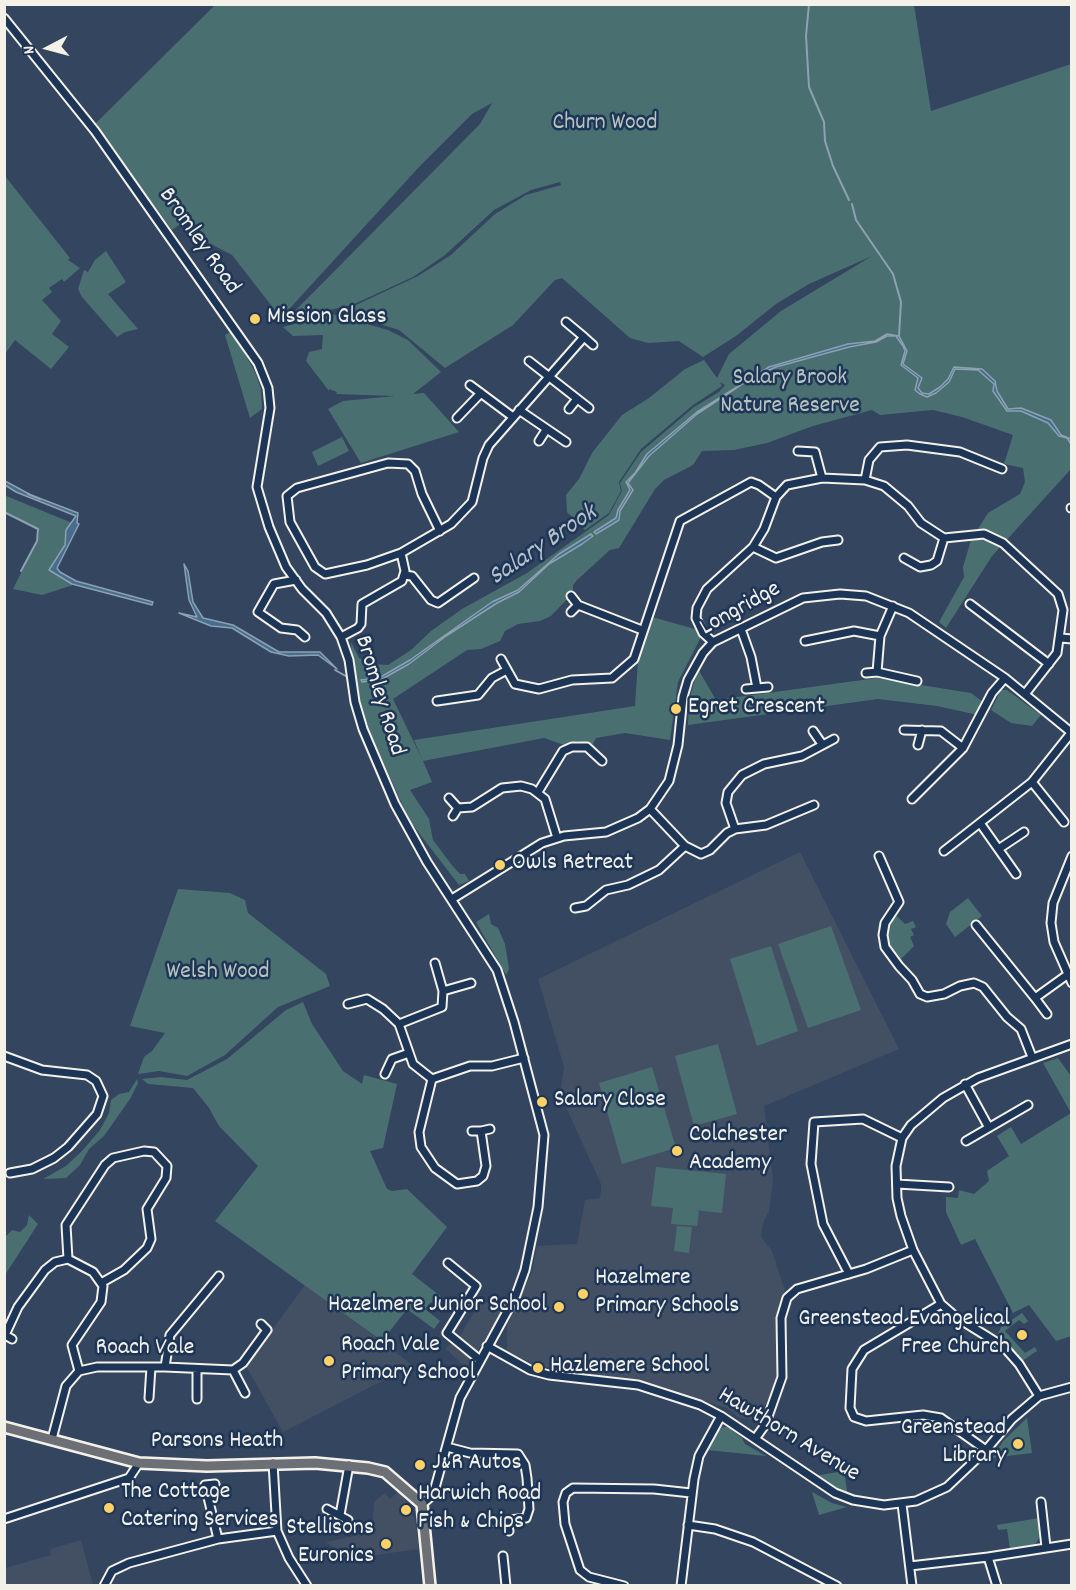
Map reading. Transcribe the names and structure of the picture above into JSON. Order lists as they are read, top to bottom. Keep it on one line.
{"streets":{"main road":["Parsons Heath"],"street":["Bromley Road","Longridge","Roach Vale","Hawthorn Avenue"]},"crossings":[["Bromley Road","Longridge"],["Bromley Road","Hawthorn Avenue"],["Bromley Road","Parsons Heath"],["Roach Vale","Parsons Heath"]],"water":["Salary Brook"],"parks":["Churn Wood","Salary Brook Nature Reserve","Welsh Wood"],"places":["Mission Glass","Egret Crescent","Owls Retreat","Salary Close","Colchester Academy","Hazelmere Primary Schools","Hazelmere Junior School","Greenstead Evangelical Free Church","Roach Vale Primary School","Hazlemere School","Greenstead Library","J&R Autos","The Cottage Catering Services","Harwich Road Fish & Chips","Stellisons Euronics"],"north":"left"}
